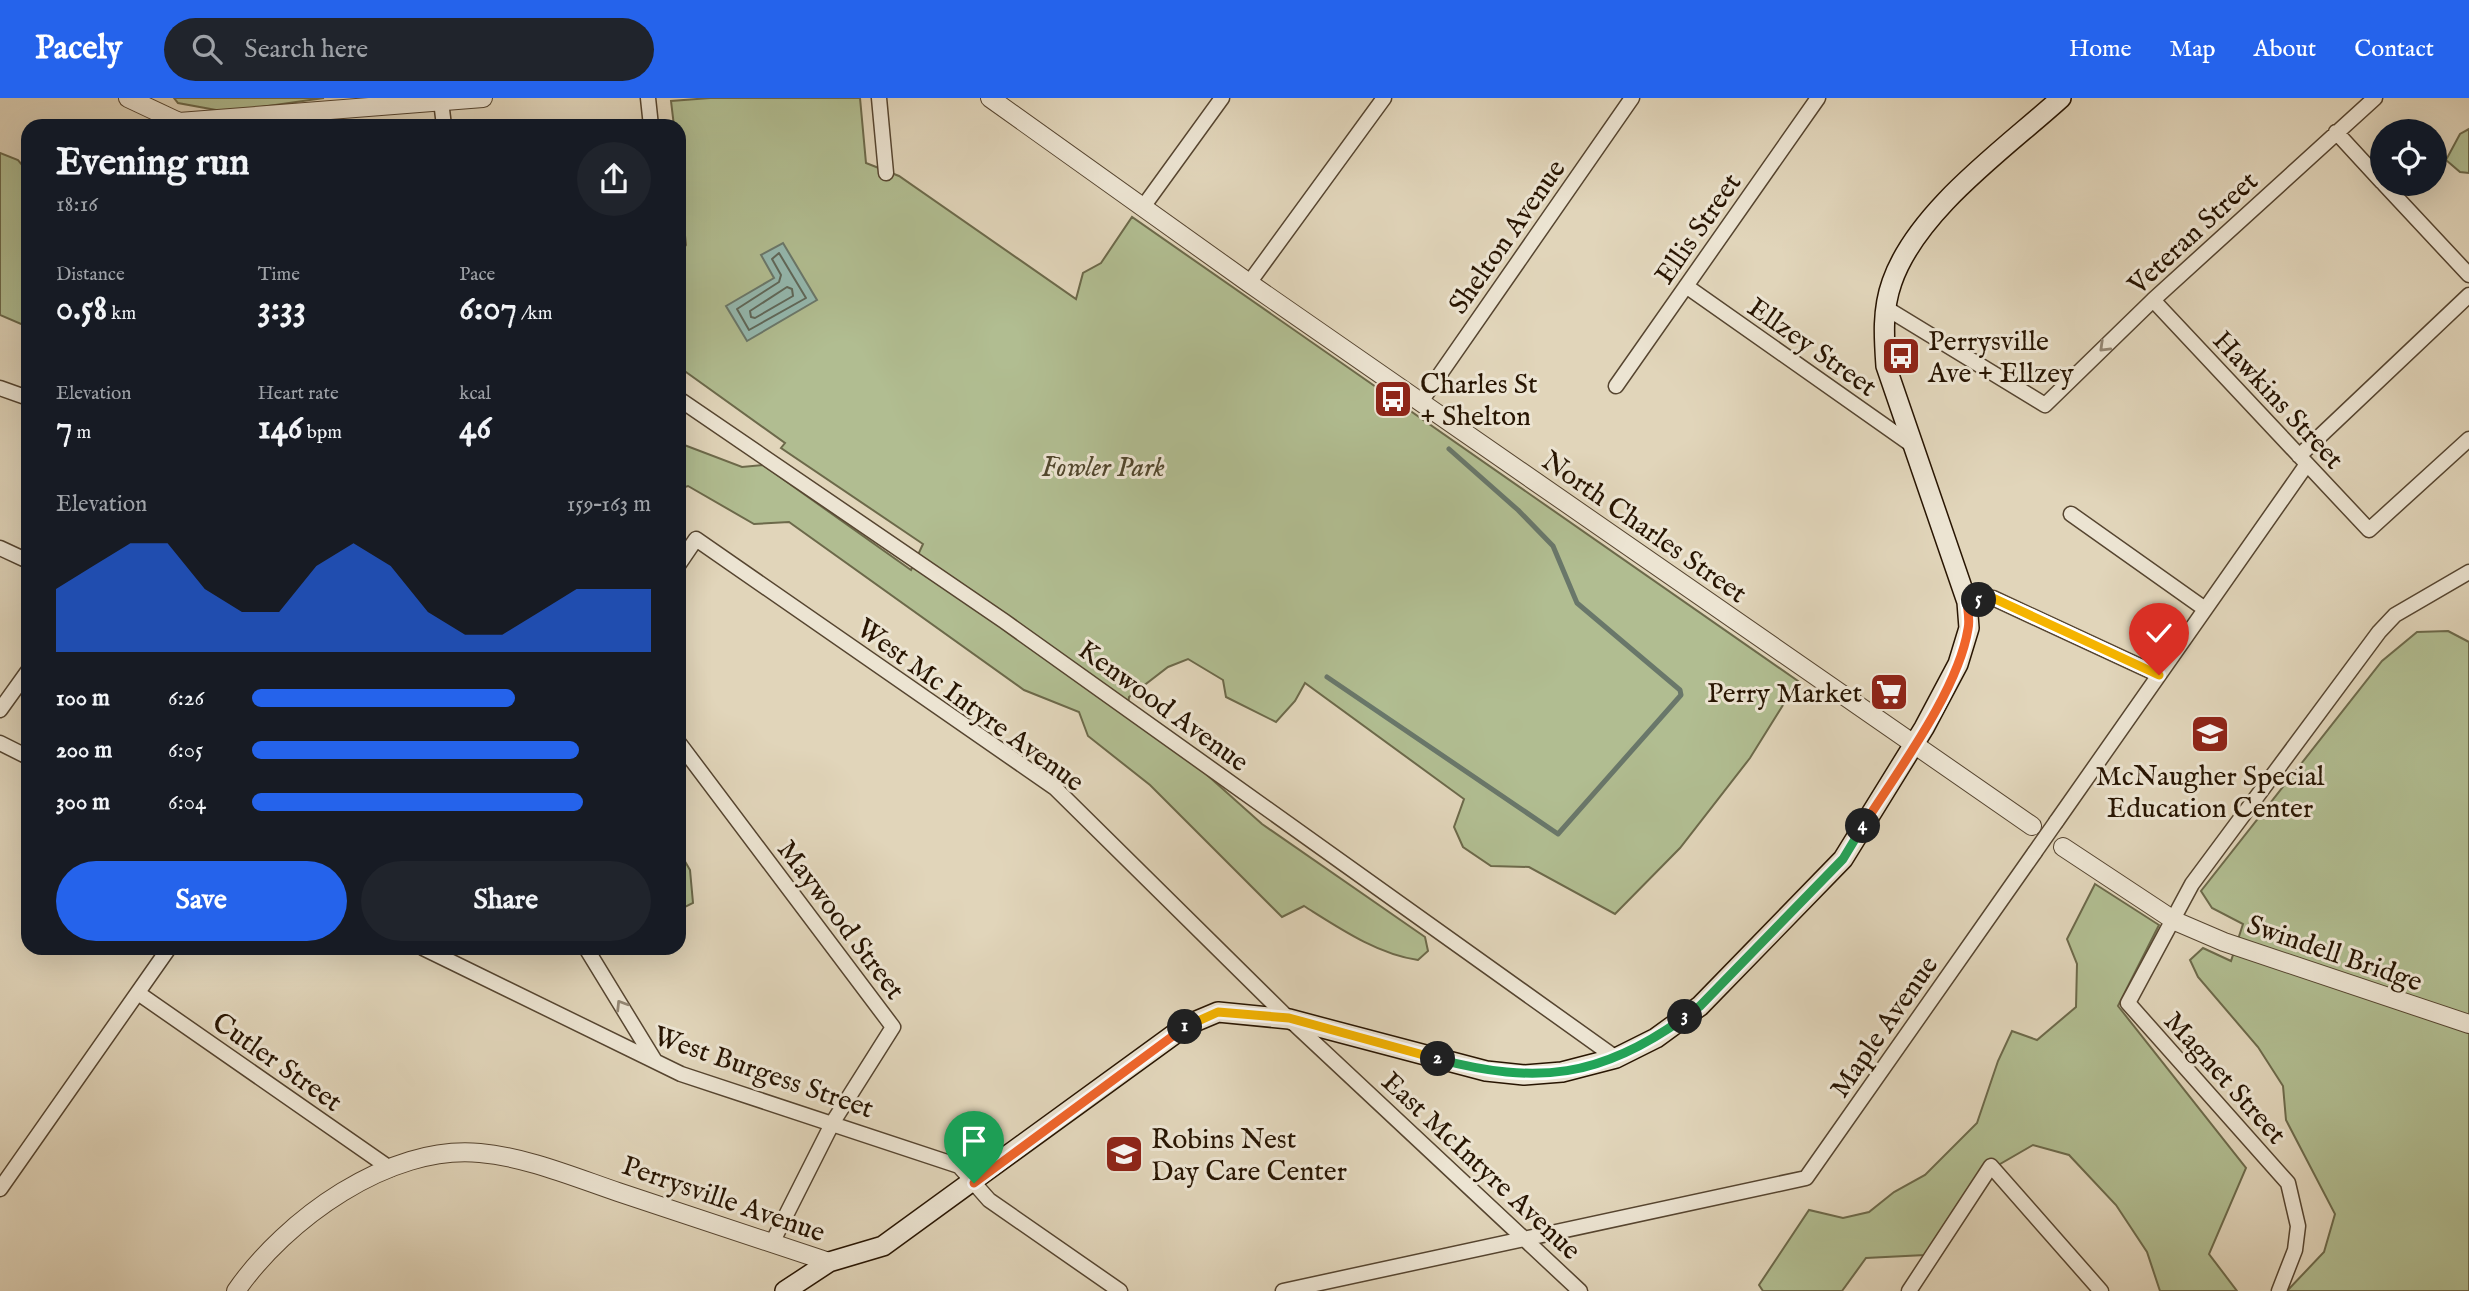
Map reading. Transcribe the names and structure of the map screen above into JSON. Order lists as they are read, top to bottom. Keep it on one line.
{"streets":{"main road":["Perrysville Avenue"],"street":["Ellis Street","Veteran Street","Shelton Avenue","Ellzey Street","Hawkins Street","North Charles Street","West Mc Intyre Avenue","Kenwood Avenue","Maywood Street","Swindell Bridge","Maple Avenue","Cutler Street","West Burgess Street","Magnet Street","East McIntyre Avenue"]},"crossings":[["Ellis Street","Ellzey Street"],["Veteran Street","Hawkins Street"],["Veteran Street","Perrysville Avenue"],["Shelton Avenue","North Charles Street"],["Ellzey Street","Perrysville Avenue"],["Hawkins Street","Maple Avenue"],["North Charles Street","Perrysville Avenue"],["West Mc Intyre Avenue","East McIntyre Avenue"],["West Mc Intyre Avenue","Perrysville Avenue"],["Kenwood Avenue","Perrysville Avenue"],["Maywood Street","West Burgess Street"],["Maywood Street","Perrysville Avenue"],["Swindell Bridge","Magnet Street"],["Maple Avenue","East McIntyre Avenue"],["Cutler Street","Perrysville Avenue"],["West Burgess Street","Perrysville Avenue"],["East McIntyre Avenue","Perrysville Avenue"]],"parks":["Fowler Park"],"places":{"bus stop":["Perrysville Ave + Ellzey","Charles St + Shelton"],"supermarket":["Perry Market"],"school or university":["McNaugher Special Education Center","Robins Nest Day Care Center"]},"page":{"header":"Pacely","search":"Search here","nav":["Home","Map","About","Contact"],"heading":["Evening run","18:16"],"stats":[["Distance","0.58 km"],["Time","3:33"],["Pace","6:07 /km"],["Elevation","7 m"],["Heart rate","146 bpm"],["kcal","46"]],"chart":["Elevation","159–163 m"],"pins":["5","4","3","1","2"],"list":[{"name":"100 m","note":"6:26"},{"name":"200 m","note":"6:05"},{"name":"300 m","note":"6:04"}],"buttons":["Save","Share"]}}
